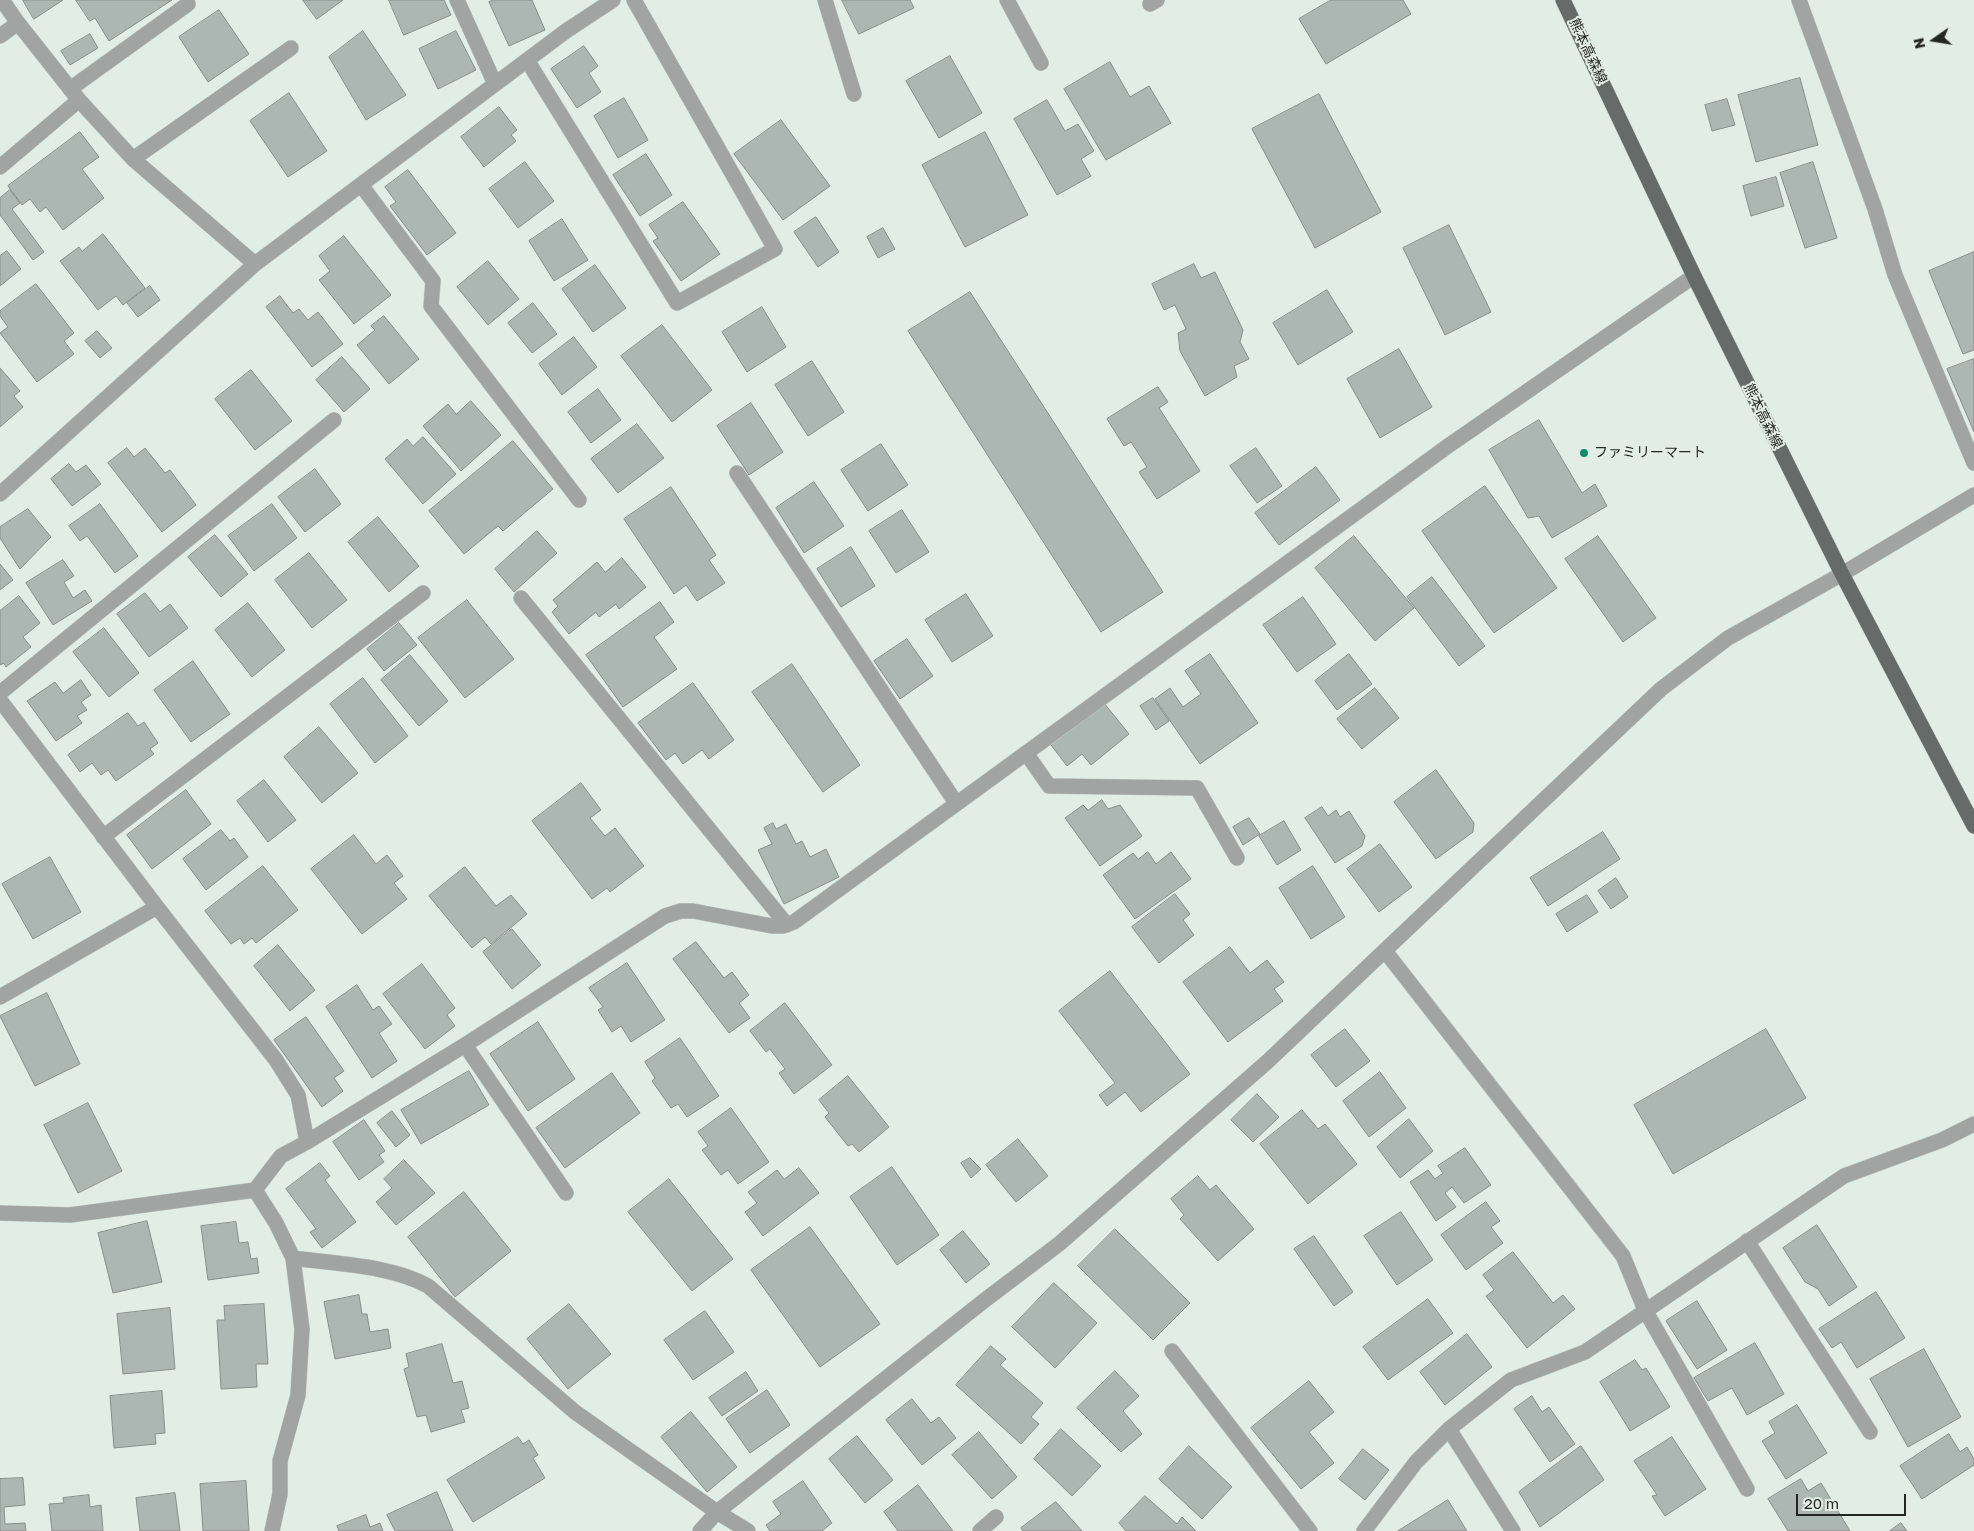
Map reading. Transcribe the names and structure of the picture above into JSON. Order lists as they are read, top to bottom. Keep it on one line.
{"streets":{"main road":["熊本高森線"]},"places":["ファミリーマート"],"scale_bar":"20 m","north":"left"}
